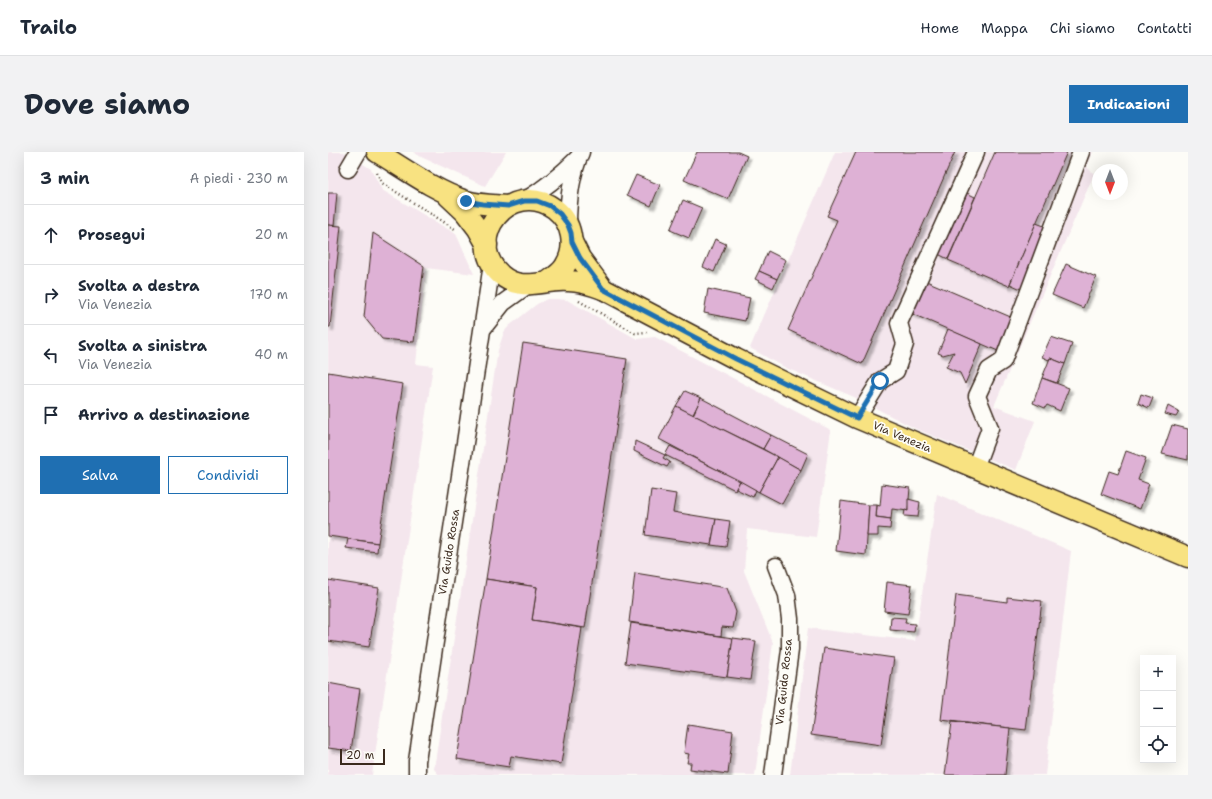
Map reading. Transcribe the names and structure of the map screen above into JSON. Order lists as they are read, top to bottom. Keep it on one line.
{"streets":{"main road":["Via Venezia"],"street":["Via Guido Rossa"]},"crossings":[["Via Venezia","Via Guido Rossa"]],"scale_bar":"20 m","north":"bottom","page":{"header":"Trailo","nav":["Home","Mappa","Chi siamo","Contatti"],"title":"Dove siamo","buttons":["Indicazioni",["Salva","Condividi"]],"heading":["3 min","A piedi · 230 m"],"list":[["Prosegui","20 m"],["Svolta a destra","Via Venezia","170 m"],["Svolta a sinistra","Via Venezia","40 m"],"Arrivo a destinazione"],"map_buttons":["+","−"],"scale":"20 m"}}
